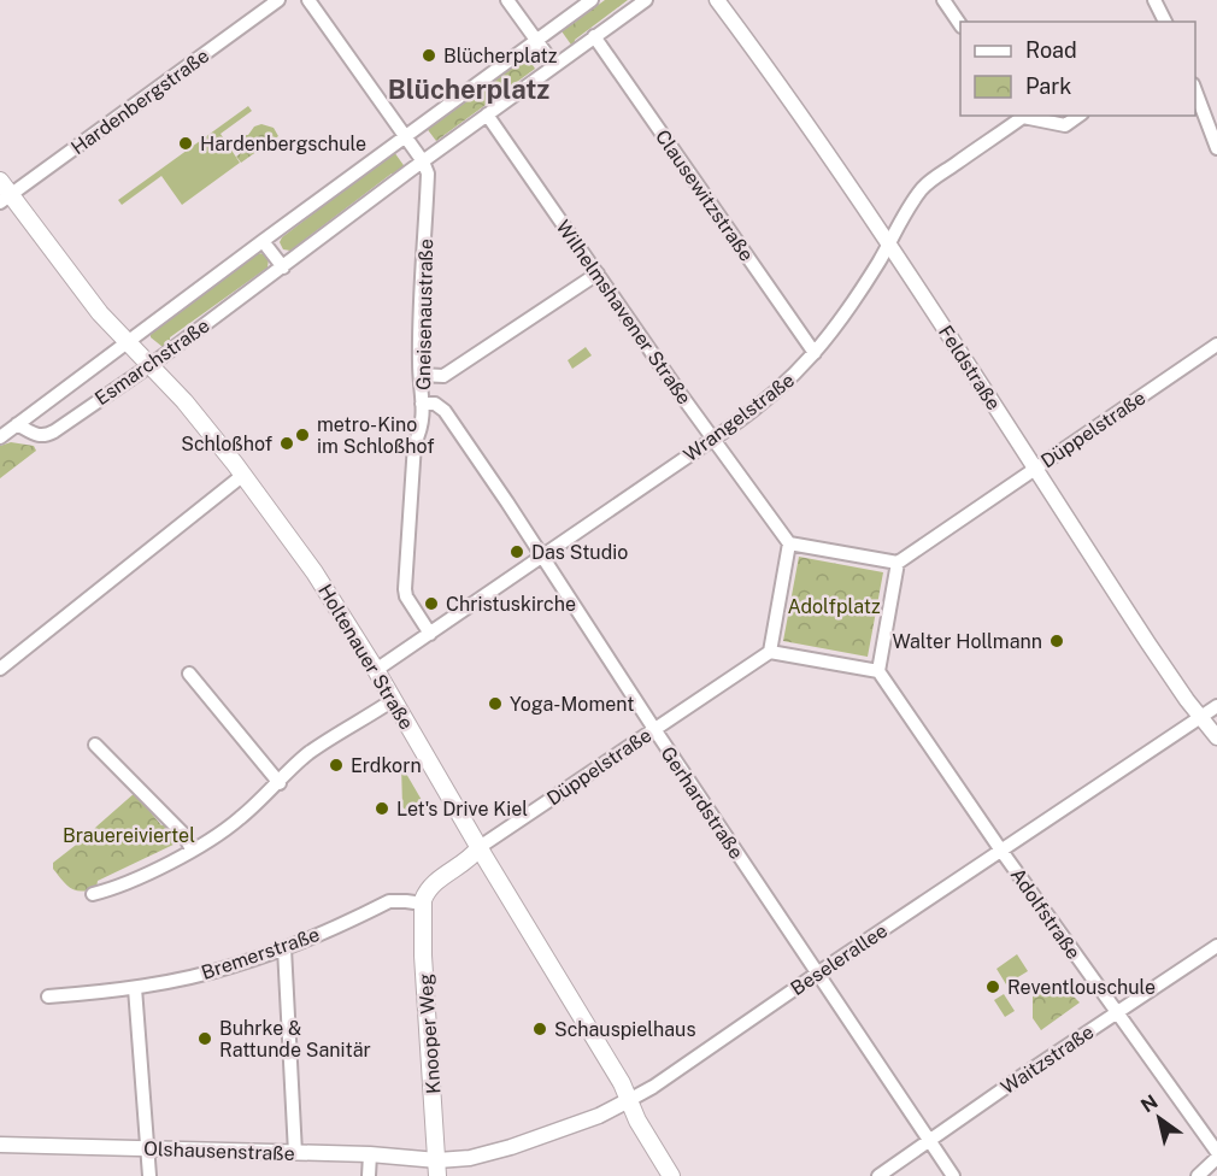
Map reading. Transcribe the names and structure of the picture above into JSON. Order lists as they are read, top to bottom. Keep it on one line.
{"streets":{"main road":["Düppelstraße","Holtenauer Straße","Knooper Weg"],"street":["Hardenbergstraße","Clausewitzstraße","Wilhelmshavener Straße","Gneisenaustraße","Esmarchstraße","Feldstraße","Wrangelstraße","Gerhardstraße","Adolfstraße","Bremerstraße","Beselerallee","Waitzstraße","Olshausenstraße"]},"crossings":[["Hardenbergstraße","Holtenauer Straße"],["Clausewitzstraße","Esmarchstraße"],["Clausewitzstraße","Wrangelstraße"],["Wilhelmshavener Straße","Esmarchstraße"],["Wilhelmshavener Straße","Wrangelstraße"],["Gneisenaustraße","Esmarchstraße"],["Gneisenaustraße","Wrangelstraße"],["Gneisenaustraße","Gerhardstraße"],["Esmarchstraße","Holtenauer Straße"],["Feldstraße","Wrangelstraße"],["Feldstraße","Düppelstraße"],["Feldstraße","Beselerallee"],["Wrangelstraße","Holtenauer Straße"],["Wrangelstraße","Gerhardstraße"],["Düppelstraße","Holtenauer Straße"],["Düppelstraße","Gerhardstraße"],["Düppelstraße","Bremerstraße"],["Düppelstraße","Knooper Weg"],["Holtenauer Straße","Beselerallee"],["Gerhardstraße","Beselerallee"],["Gerhardstraße","Waitzstraße"],["Adolfstraße","Beselerallee"],["Adolfstraße","Waitzstraße"],["Bremerstraße","Knooper Weg"],["Beselerallee","Knooper Weg"],["Beselerallee","Olshausenstraße"],["Knooper Weg","Olshausenstraße"]],"districts":["Blücherplatz"],"parks":["Adolfplatz","Brauereiviertel"],"places":["Blücherplatz","Hardenbergschule","metro-Kino im Schloßhof","Schloßhof","Das Studio","Christuskirche","Walter Hollmann","Yoga-Moment","Erdkorn","Let's Drive Kiel","Reventlouschule","Schauspielhaus","Buhrke & Rattunde Sanitär"],"legend":["Road","Park"],"north":"top left"}
